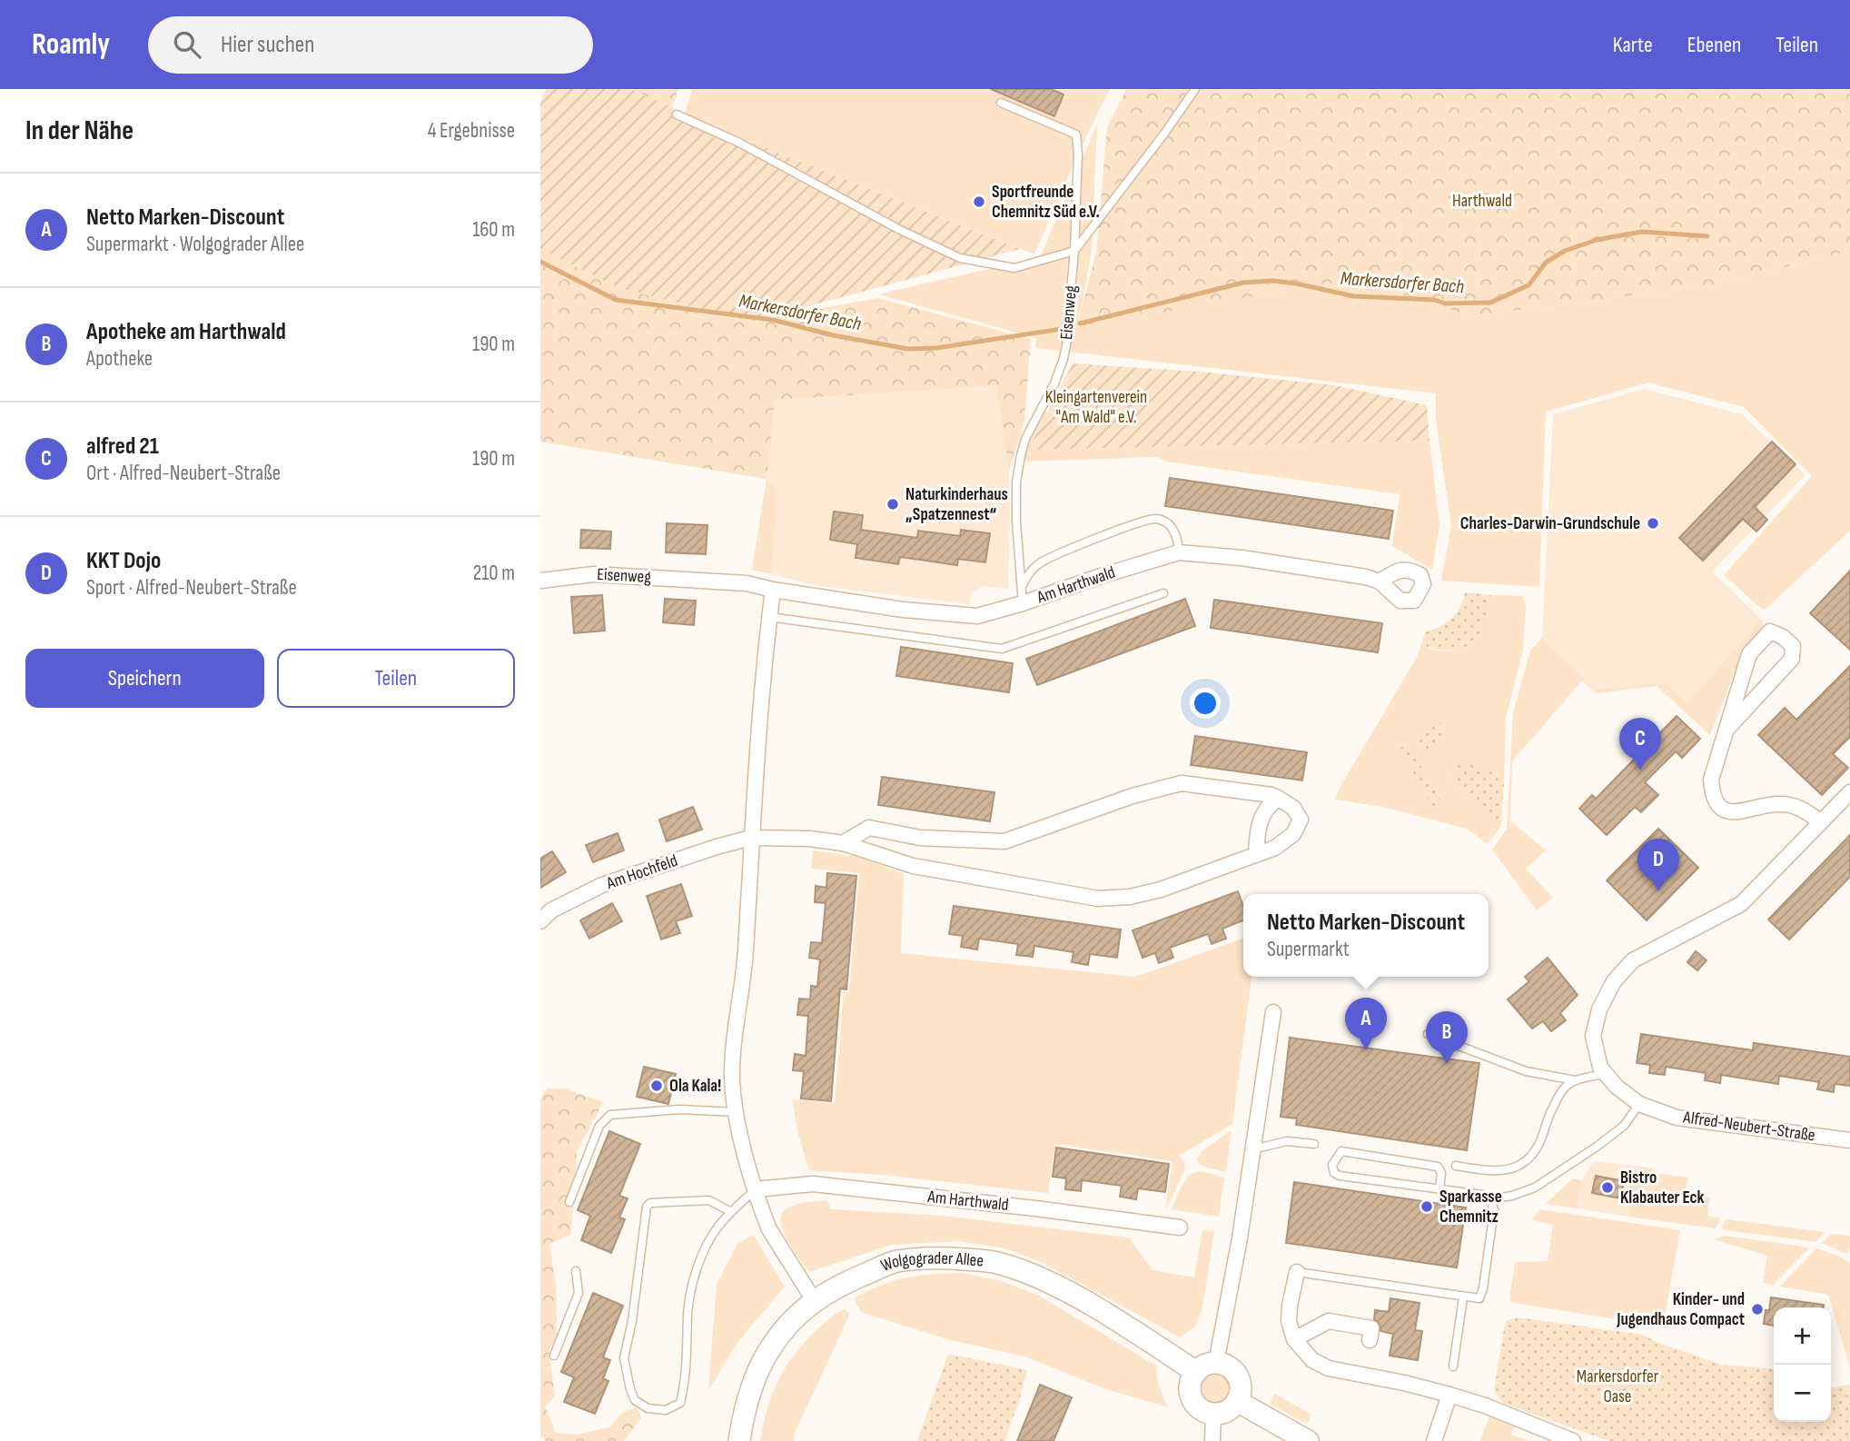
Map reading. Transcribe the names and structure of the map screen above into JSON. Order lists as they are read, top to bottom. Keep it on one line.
{"streets":{"main road":["Wolgograder Allee"],"street":["Eisenweg","Am Harthwald","Am Hochfeld","Alfred-Neubert-Straße"]},"crossings":[["Eisenweg","Am Harthwald"]],"water":["Markersdorfer Bach"],"parks":["Harthwald","Kleingartenverein \"Am Wald\" e.V.","Markersdorfer Oase"],"places":["Sportfreunde Chemnitz Süd e.V.","Naturkinderhaus „Spatzennest“","Charles-Darwin-Grundschule","Ola Kala!","Bistro Klabauter Eck","Sparkasse Chemnitz","Kinder- und Jugendhaus Compact"],"page":{"header":"Roamly","search":"Hier suchen","nav":["Karte","Ebenen","Teilen"],"heading":["In der Nähe","4 Ergebnisse"],"list":[{"mark":"A","name":"Netto Marken-Discount","note":"Supermarkt · Wolgograder Allee","value":"160 m"},{"mark":"B","name":"Apotheke am Harthwald","note":"Apotheke","value":"190 m"},{"mark":"C","name":"alfred 21","note":"Ort · Alfred-Neubert-Straße","value":"190 m"},{"mark":"D","name":"KKT Dojo","note":"Sport · Alfred-Neubert-Straße","value":"210 m"}],"buttons":["Speichern","Teilen"],"pins":["C","D","A","B"],"popup":["Netto Marken-Discount","Supermarkt"],"map_buttons":["+","−"]}}
